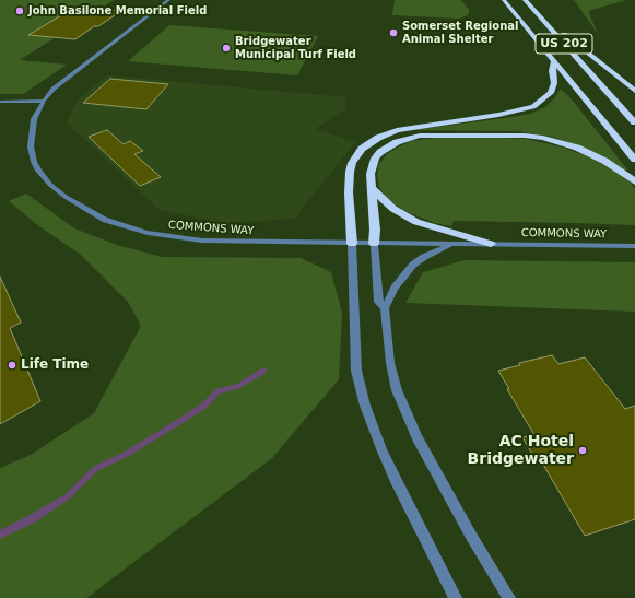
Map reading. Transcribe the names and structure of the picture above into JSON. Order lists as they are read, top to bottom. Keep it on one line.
{"streets":{"highway":["US 202"],"street":["COMMONS WAY"]},"places":["John Basilone Memorial Field","Somerset Regional Animal Shelter","Bridgewater Municipal Turf Field","Life Time","AC Hotel Bridgewater"]}
